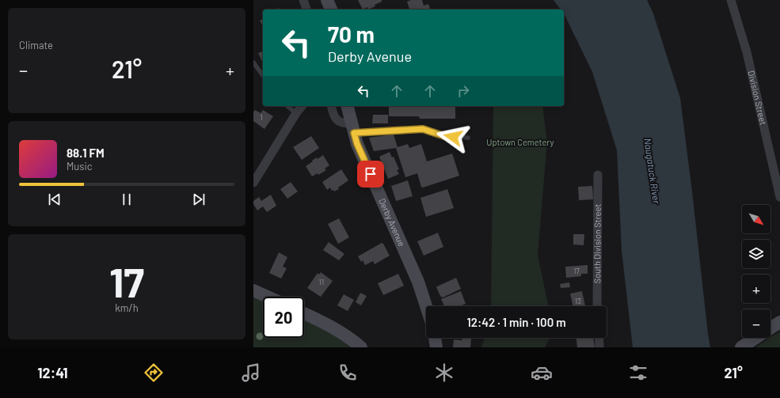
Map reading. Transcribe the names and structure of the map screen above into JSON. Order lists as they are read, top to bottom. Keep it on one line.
{"streets":{"main road":["Derby Avenue"],"street":["Division Street","South Division Street"]},"water":["Naugatuck River"],"parks":["Uptown Cemetery"],"house_numbers":["1","17","11","13"],"north":"bottom right","page":{"tile":["Climate",["17","km/h"]],"turn":["70 m","Derby Avenue"],"heat":["−","21°","+"],"song":["88.1 FM","Music"],"map_buttons":["+","−"],"limit":"20","trip":"12:42 · 1 min · 100 m","tabs":["12:41","21°"]}}
